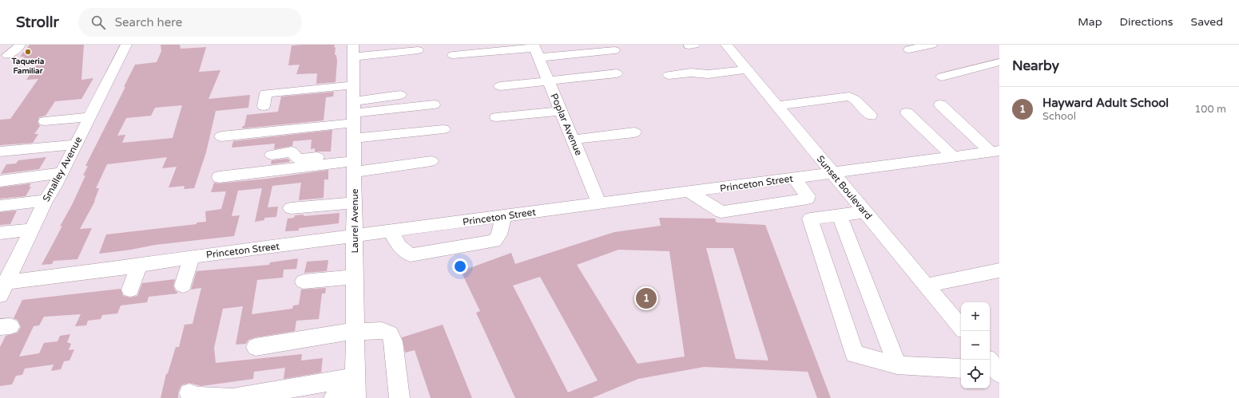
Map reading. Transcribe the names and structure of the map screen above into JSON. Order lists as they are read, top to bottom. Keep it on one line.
{"streets":{"street":["Poplar Avenue","Smalley Avenue","Princeton Street","Sunset Boulevard","Laurel Avenue"]},"crossings":[["Poplar Avenue","Princeton Street"],["Smalley Avenue","Princeton Street"],["Princeton Street","Sunset Boulevard"],["Princeton Street","Laurel Avenue"]],"places":["Taqueria Familiar"],"page":{"header":"Strollr","search":"Search here","nav":["Map","Directions","Saved"],"heading":"Nearby","list":[{"mark":"1","name":"Hayward Adult School","note":"School","value":"100 m"}],"pins":"1","map_buttons":["+","−"]}}
